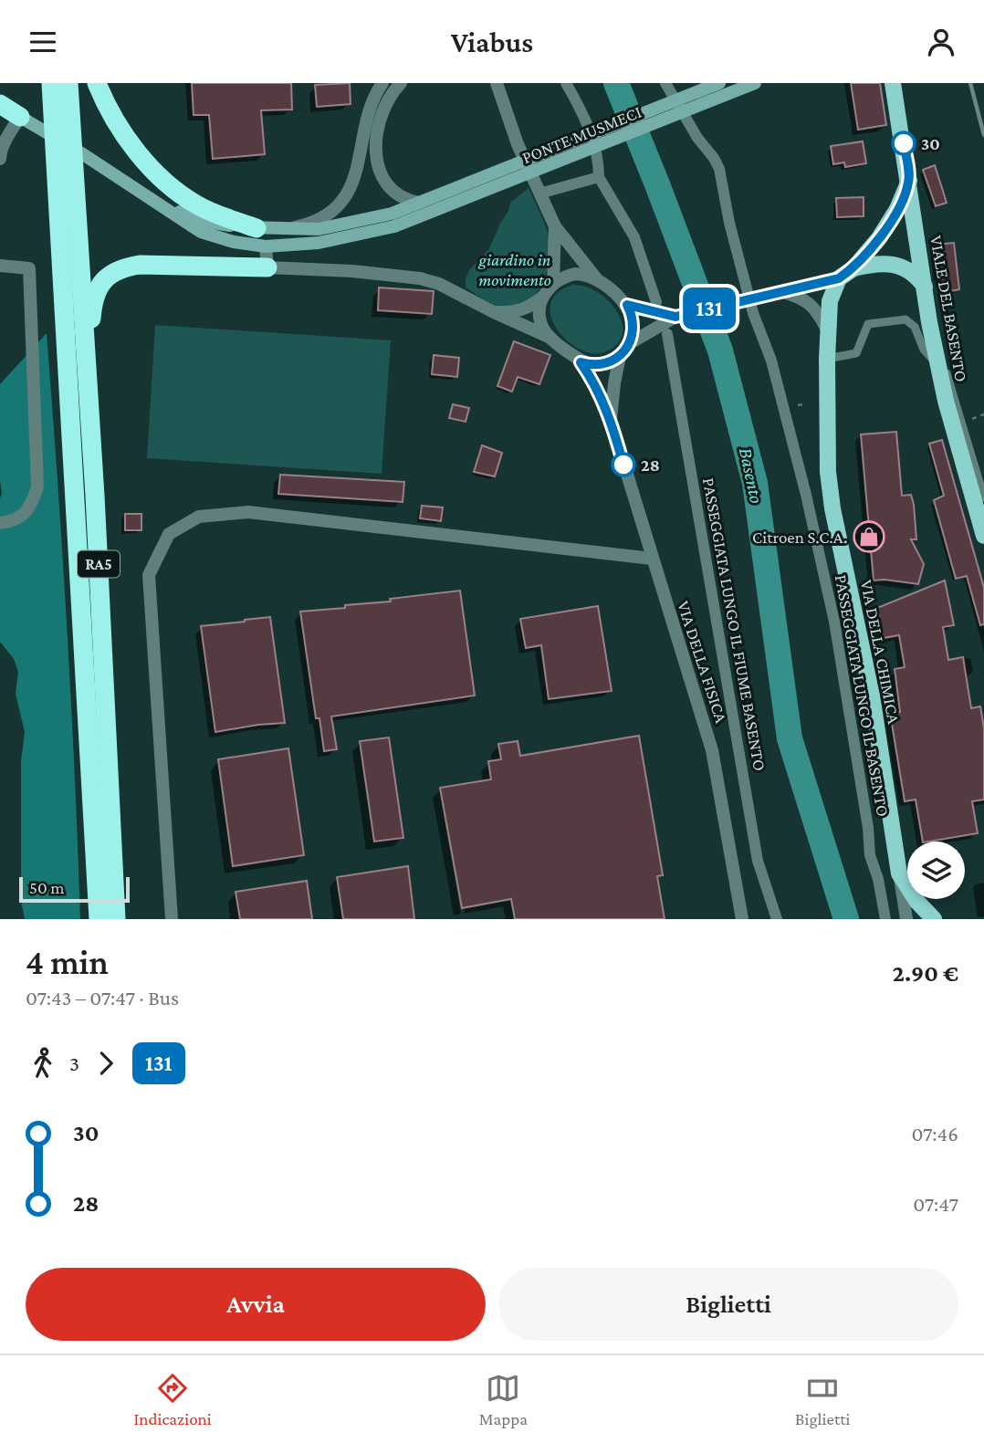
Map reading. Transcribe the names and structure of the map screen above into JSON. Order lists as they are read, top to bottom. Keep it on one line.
{"streets":{"highway":["RA5"],"main road":["PONTE MUSMECI","VIALE DEL BASENTO","VIA DELLA CHIMICA"],"street":["PASSEGGIATA LUNGO IL FIUME BASENTO","VIA DELLA FISICA","PASSEGGIATA LUNGO IL BASENTO"]},"water":["Basento"],"parks":["giardino in movimento"],"places":{"other":["30","28"],"shop":["Citroen S.C.A."]},"lines":["bus line 131"],"scale_bar":"50 m","page":{"header":"Viabus","on_map":"131","scale":"50 m","heading":["4 min","07:43 – 07:47 · Bus","2.90 €"],"legs":["3","131"],"list":[{"name":"30","value":"07:46"},{"name":"28","value":"07:47"}],"buttons":["Avvia","Biglietti"],"tabs":["Indicazioni","Mappa","Biglietti"]}}
